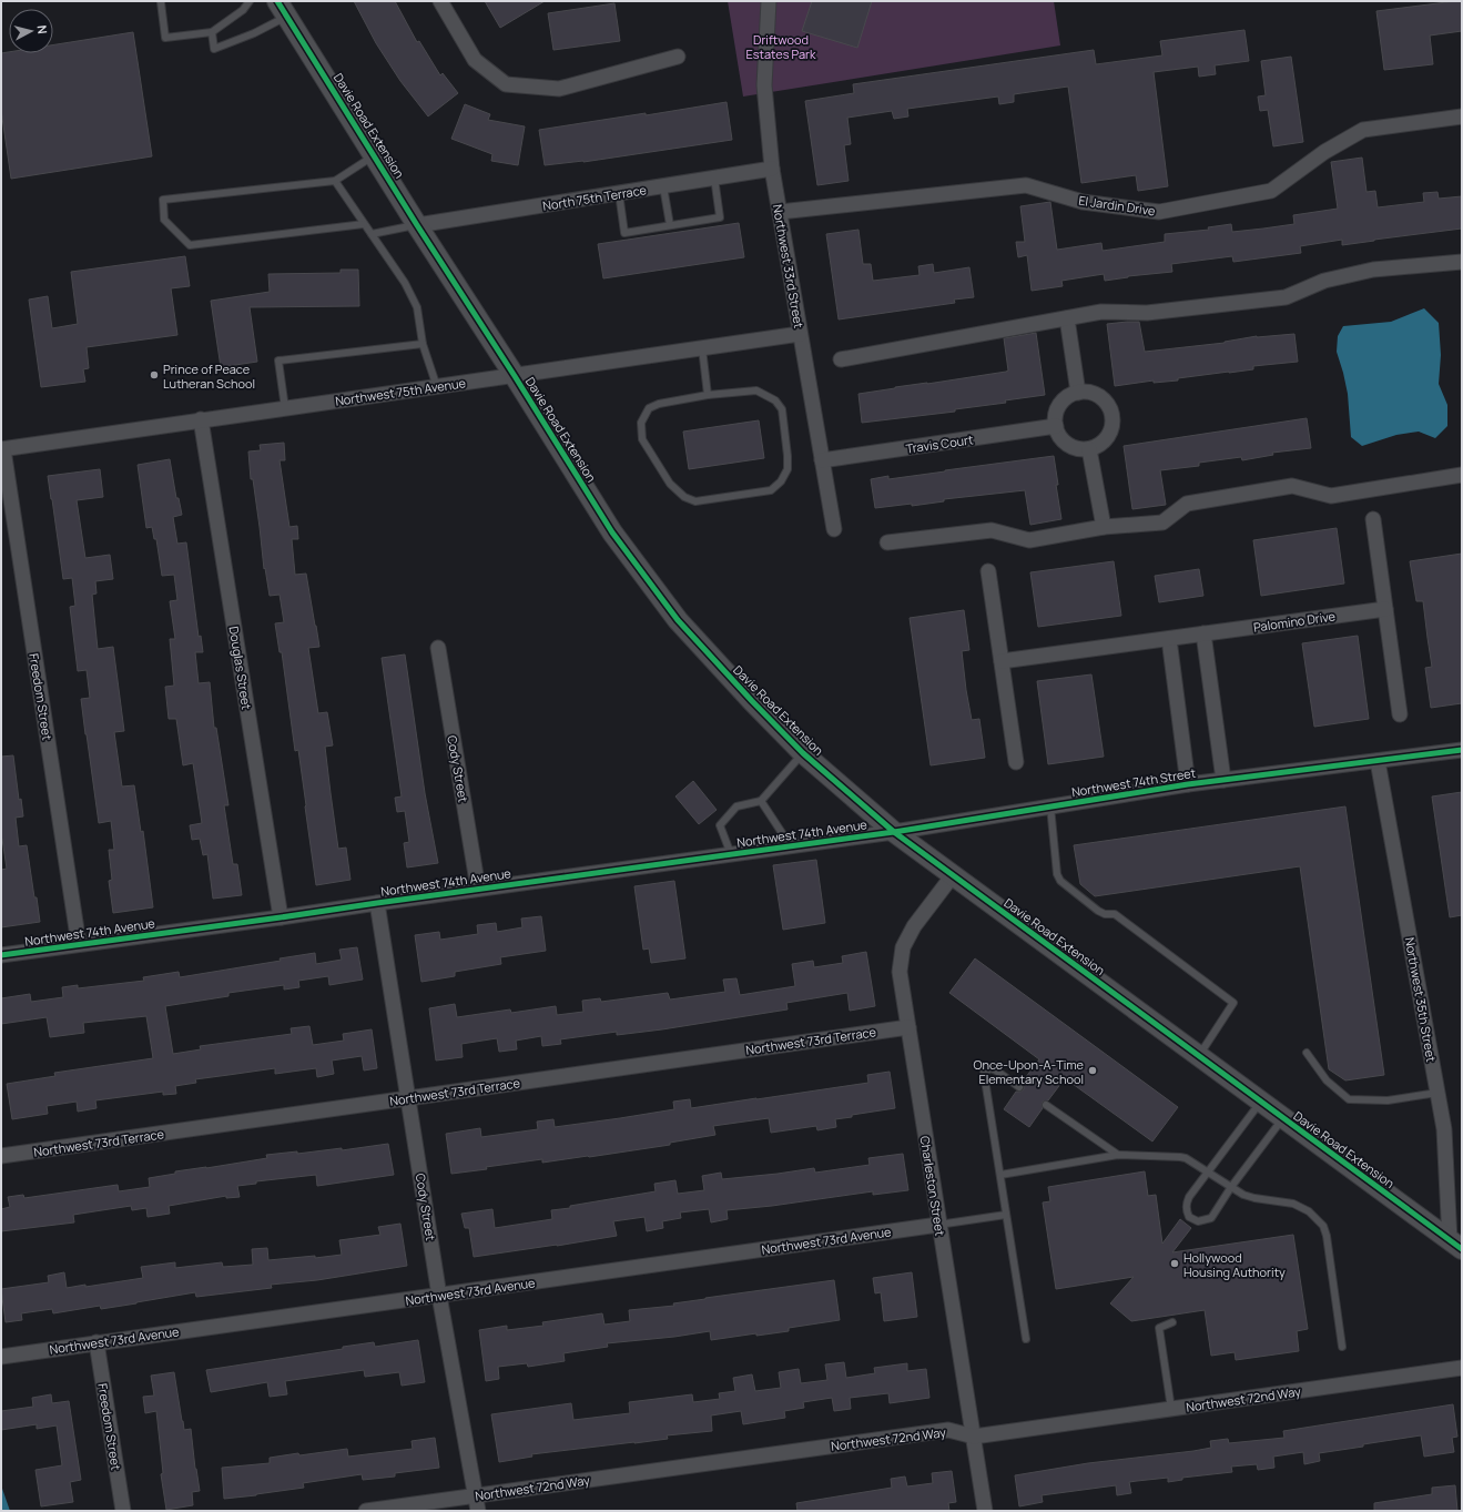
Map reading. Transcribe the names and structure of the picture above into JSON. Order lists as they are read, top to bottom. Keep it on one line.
{"streets":{"main road":["Davie Road Extension"],"street":["North 75th Terrace","El Jardin Drive","Northwest 33rd Street","Northwest 75th Avenue","Travis Court","Palomino Drive","Douglas Street","Freedom Street","Cody Street","Northwest 74th Street","Northwest 74th Avenue","Northwest 35th Street","Northwest 73rd Terrace","Charleston Street","Northwest 73rd Avenue","Northwest 72nd Way"]},"crossings":[["Davie Road Extension","North 75th Terrace"],["Davie Road Extension","Northwest 75th Avenue"],["Davie Road Extension","Northwest 74th Street"],["Davie Road Extension","Northwest 74th Avenue"],["Davie Road Extension","Northwest 35th Street"],["Davie Road Extension","Charleston Street"],["North 75th Terrace","Northwest 33rd Street"],["El Jardin Drive","Northwest 33rd Street"],["Northwest 33rd Street","Northwest 75th Avenue"],["Northwest 33rd Street","Travis Court"],["Northwest 75th Avenue","Douglas Street"],["Northwest 75th Avenue","Freedom Street"],["Douglas Street","Northwest 74th Avenue"],["Freedom Street","Northwest 74th Avenue"],["Freedom Street","Northwest 73rd Avenue"],["Cody Street","Northwest 74th Avenue"],["Cody Street","Northwest 73rd Terrace"],["Cody Street","Northwest 73rd Avenue"],["Cody Street","Northwest 72nd Way"],["Northwest 74th Street","Northwest 74th Avenue"],["Northwest 74th Street","Northwest 35th Street"],["Northwest 73rd Terrace","Charleston Street"],["Charleston Street","Northwest 73rd Avenue"],["Charleston Street","Northwest 72nd Way"]],"parks":["Driftwood Estates Park"],"places":["Prince of Peace Lutheran School","Once-Upon-A-Time Elementary School","Hollywood Housing Authority"],"north":"right"}
